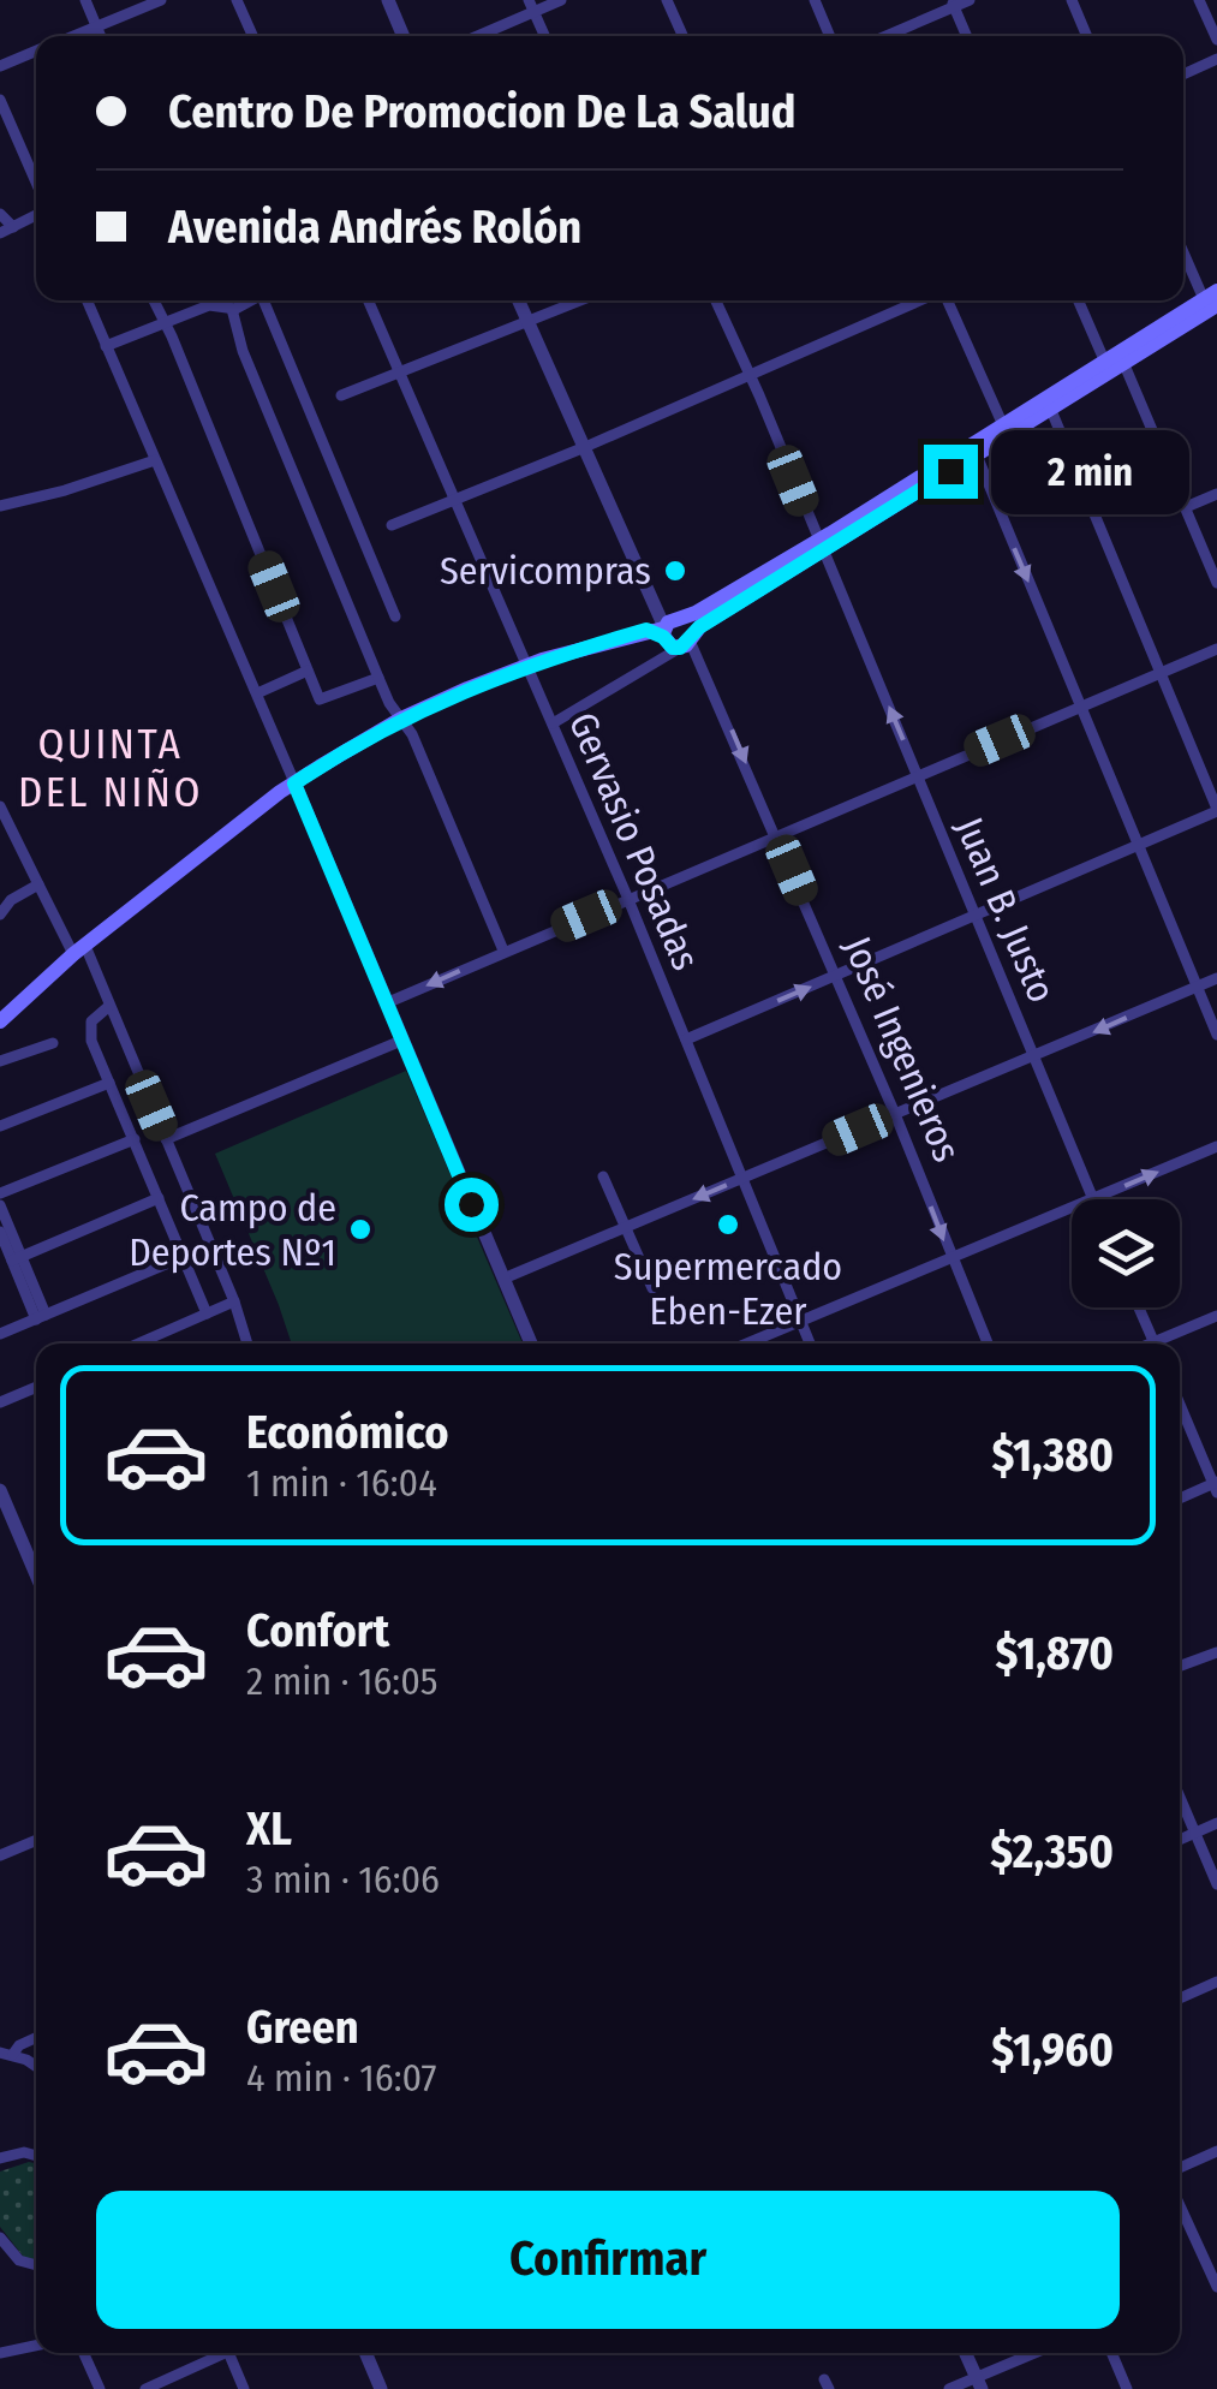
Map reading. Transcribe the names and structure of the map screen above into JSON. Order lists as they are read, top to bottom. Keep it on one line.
{"streets":{"street":["Gervasio Posadas","Juan B. Justo","José Ingenieros"]},"one_way":["José Ingenieros"],"districts":["QUINTA DEL NIÑO"],"places":["Servicompras","Supermercado Eben-Ezer","Campo de Deportes Nº1"],"page":{"banner":["Centro De Promocion De La Salud","Avenida Andrés Rolón"],"bubble":"2 min","list":[{"name":"Económico","note":"1 min · 16:04","value":"$1,380"},{"name":"Confort","note":"2 min · 16:05","value":"$1,870"},{"name":"XL","note":"3 min · 16:06","value":"$2,350"},{"name":"Green","note":"4 min · 16:07","value":"$1,960"}],"buttons":"Confirmar"}}
